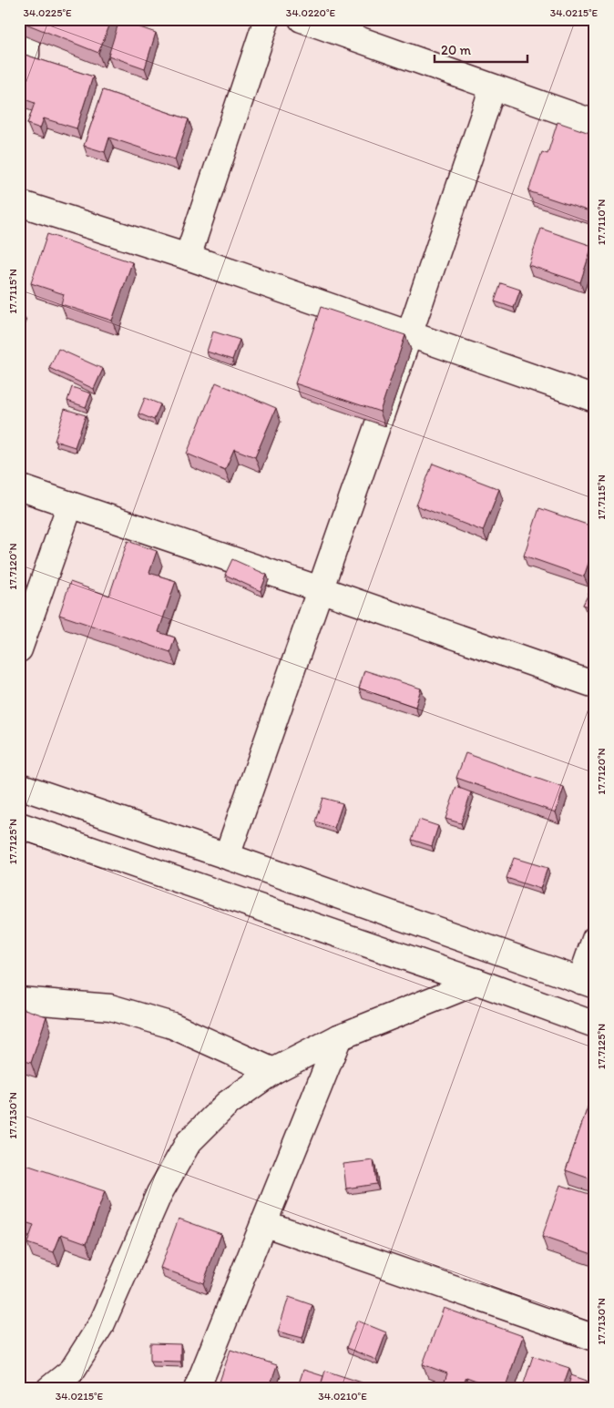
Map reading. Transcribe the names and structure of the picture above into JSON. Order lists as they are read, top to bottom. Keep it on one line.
{"scale_bar":"20 m","coordinates":["34.0225°E","34.0220°E","34.0215°E","17.7110°N","17.7115°N","17.7120°N","17.7125°N","17.7130°N","34.0210°E"]}
